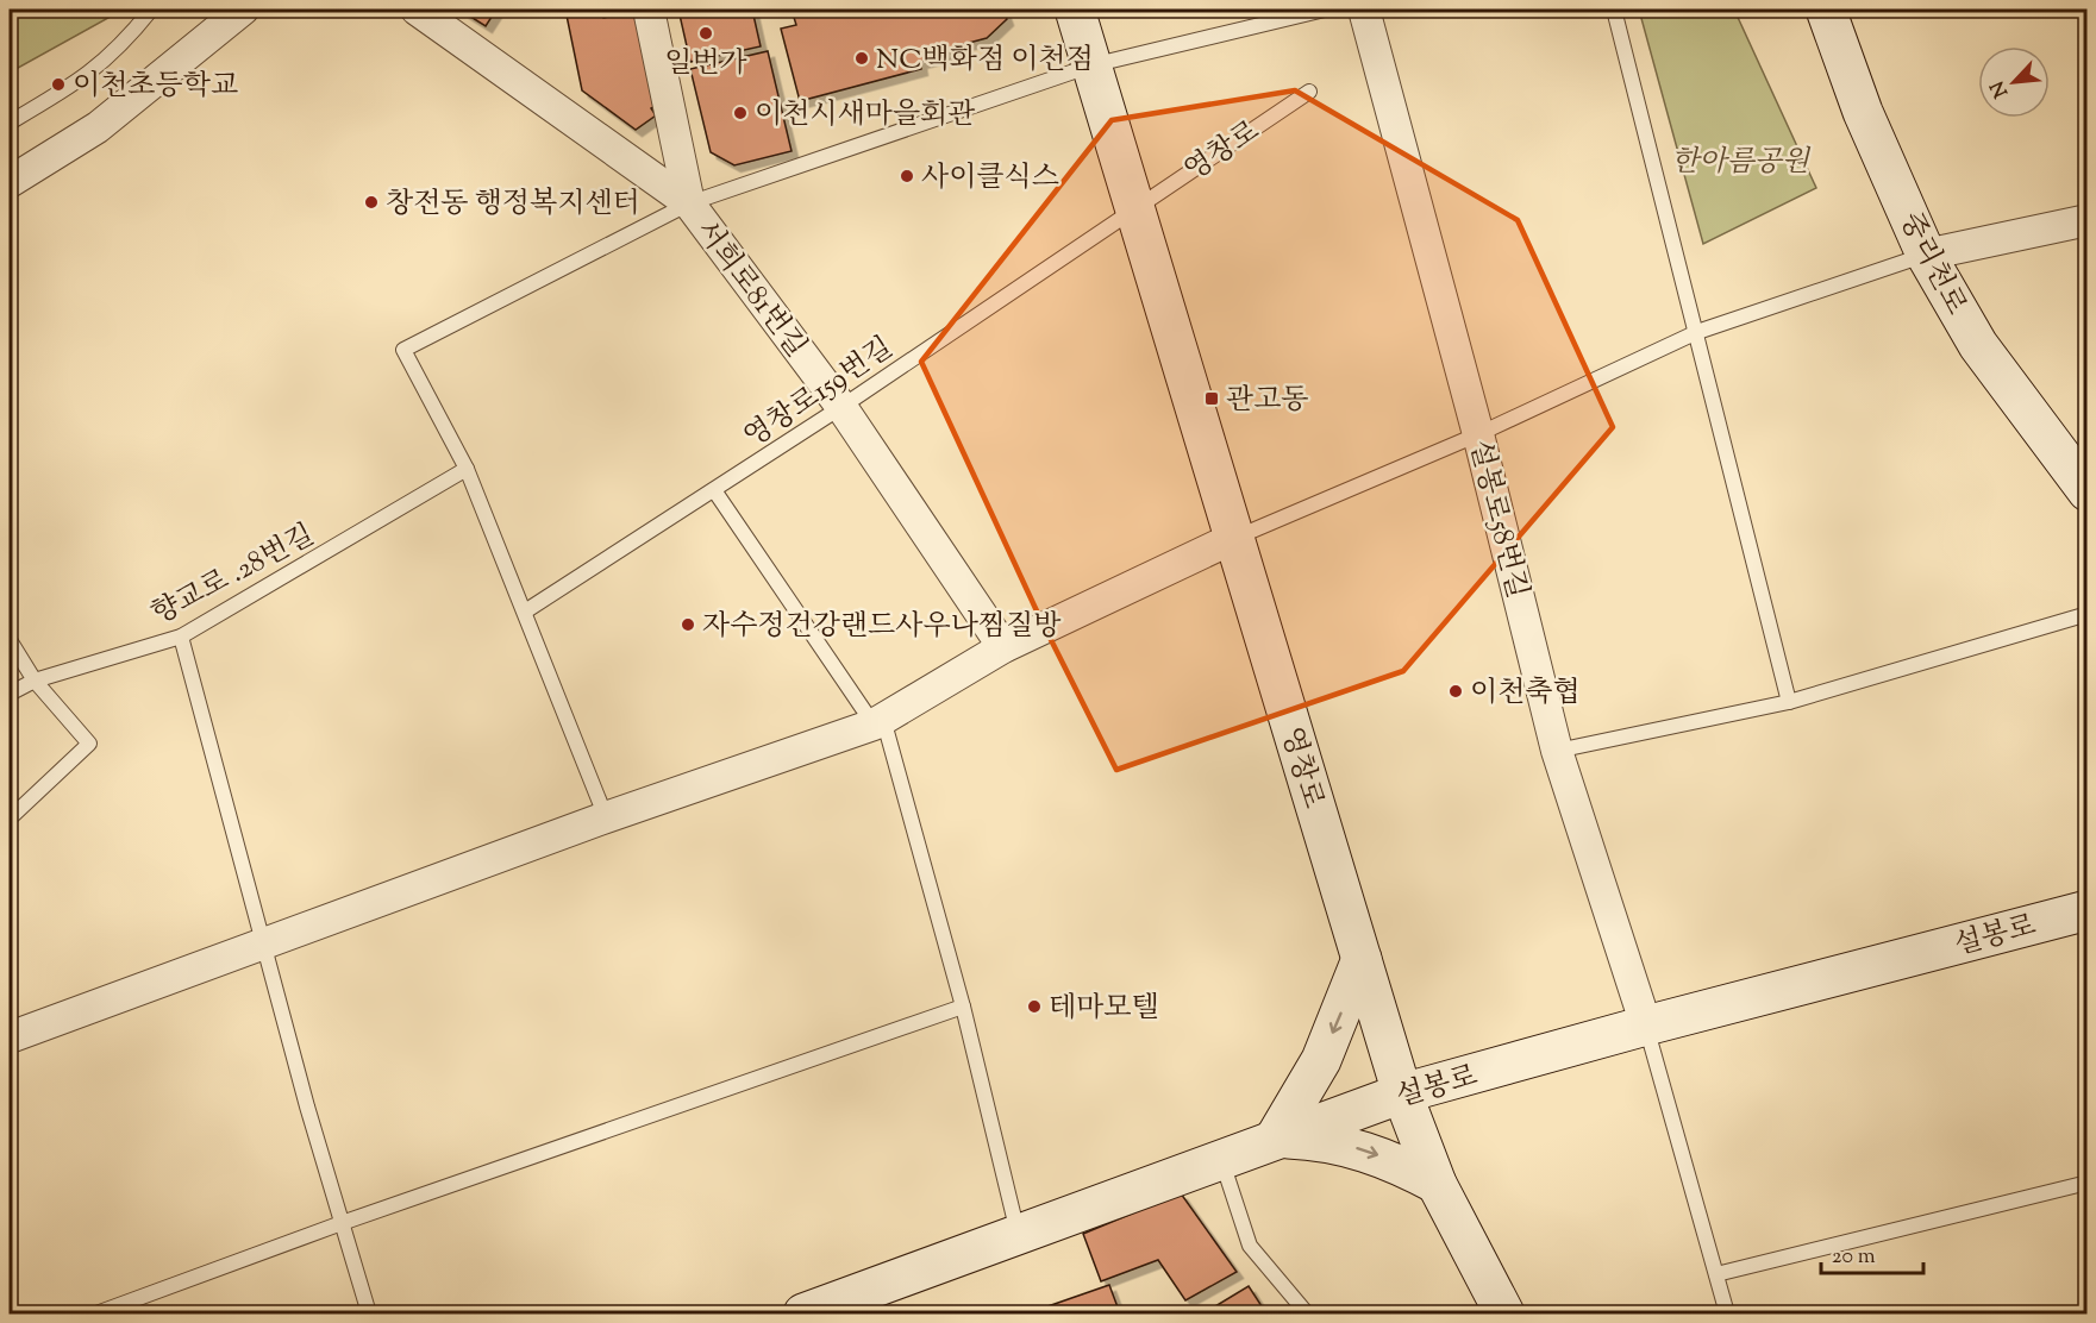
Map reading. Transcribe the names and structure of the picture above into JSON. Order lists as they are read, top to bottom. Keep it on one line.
{"streets":{"street":["영창로","중리천로","서희로81번길","설봉로58번길","설봉로"],"lane":["영창로159번길","향교로 .28번길"]},"crossings":[["영창로","영창로159번길"],["영창로","설봉로"],["서희로81번길","영창로159번길"],["설봉로58번길","설봉로"]],"parks":["한아름공원"],"places":{"other":["일번가","NC백화점 이천점","이천초등학교","이천시새마을회관","사이클식스","창전동 행정복지센터","자수정건강랜드사우나찜질방","이천축협","테마모텔"],"transit":["관고동"]},"scale_bar":"20 m","north":"bottom left"}
